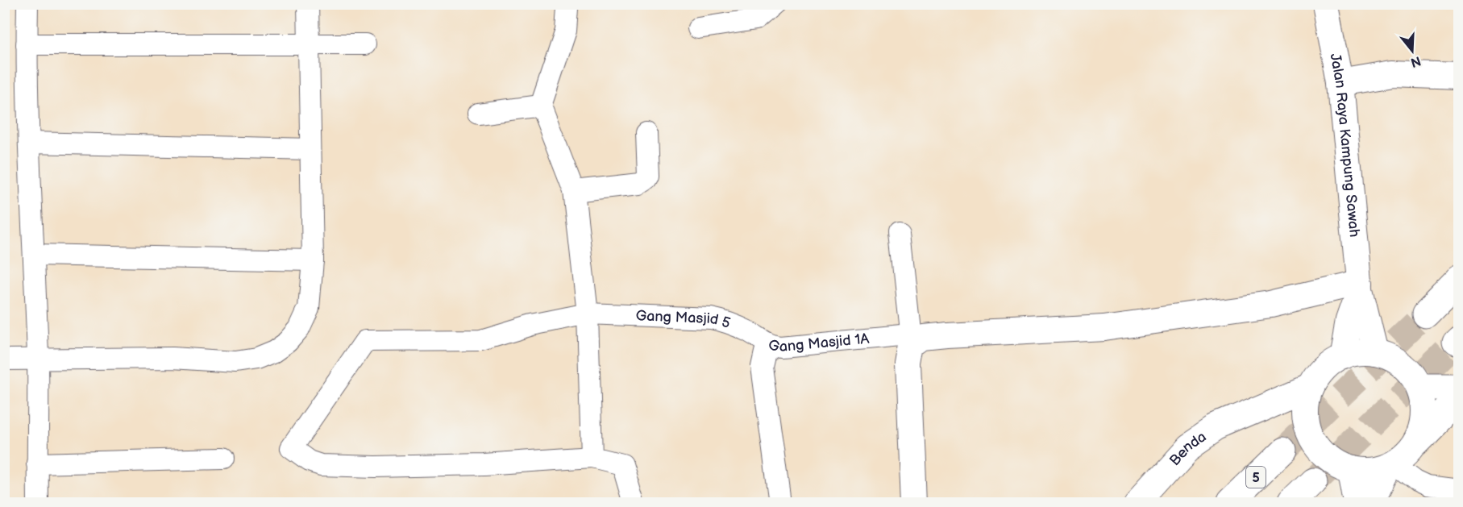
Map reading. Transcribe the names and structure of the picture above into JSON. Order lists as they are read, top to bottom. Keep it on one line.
{"streets":{"main road":["5"],"street":["Jalan Raya Kampung Sawah","Gang Masjid 5","Gang Masjid 1A","Benda"]},"crossings":[["Jalan Raya Kampung Sawah","Benda"],["Gang Masjid 5","Gang Masjid 1A"]],"north":"bottom"}
